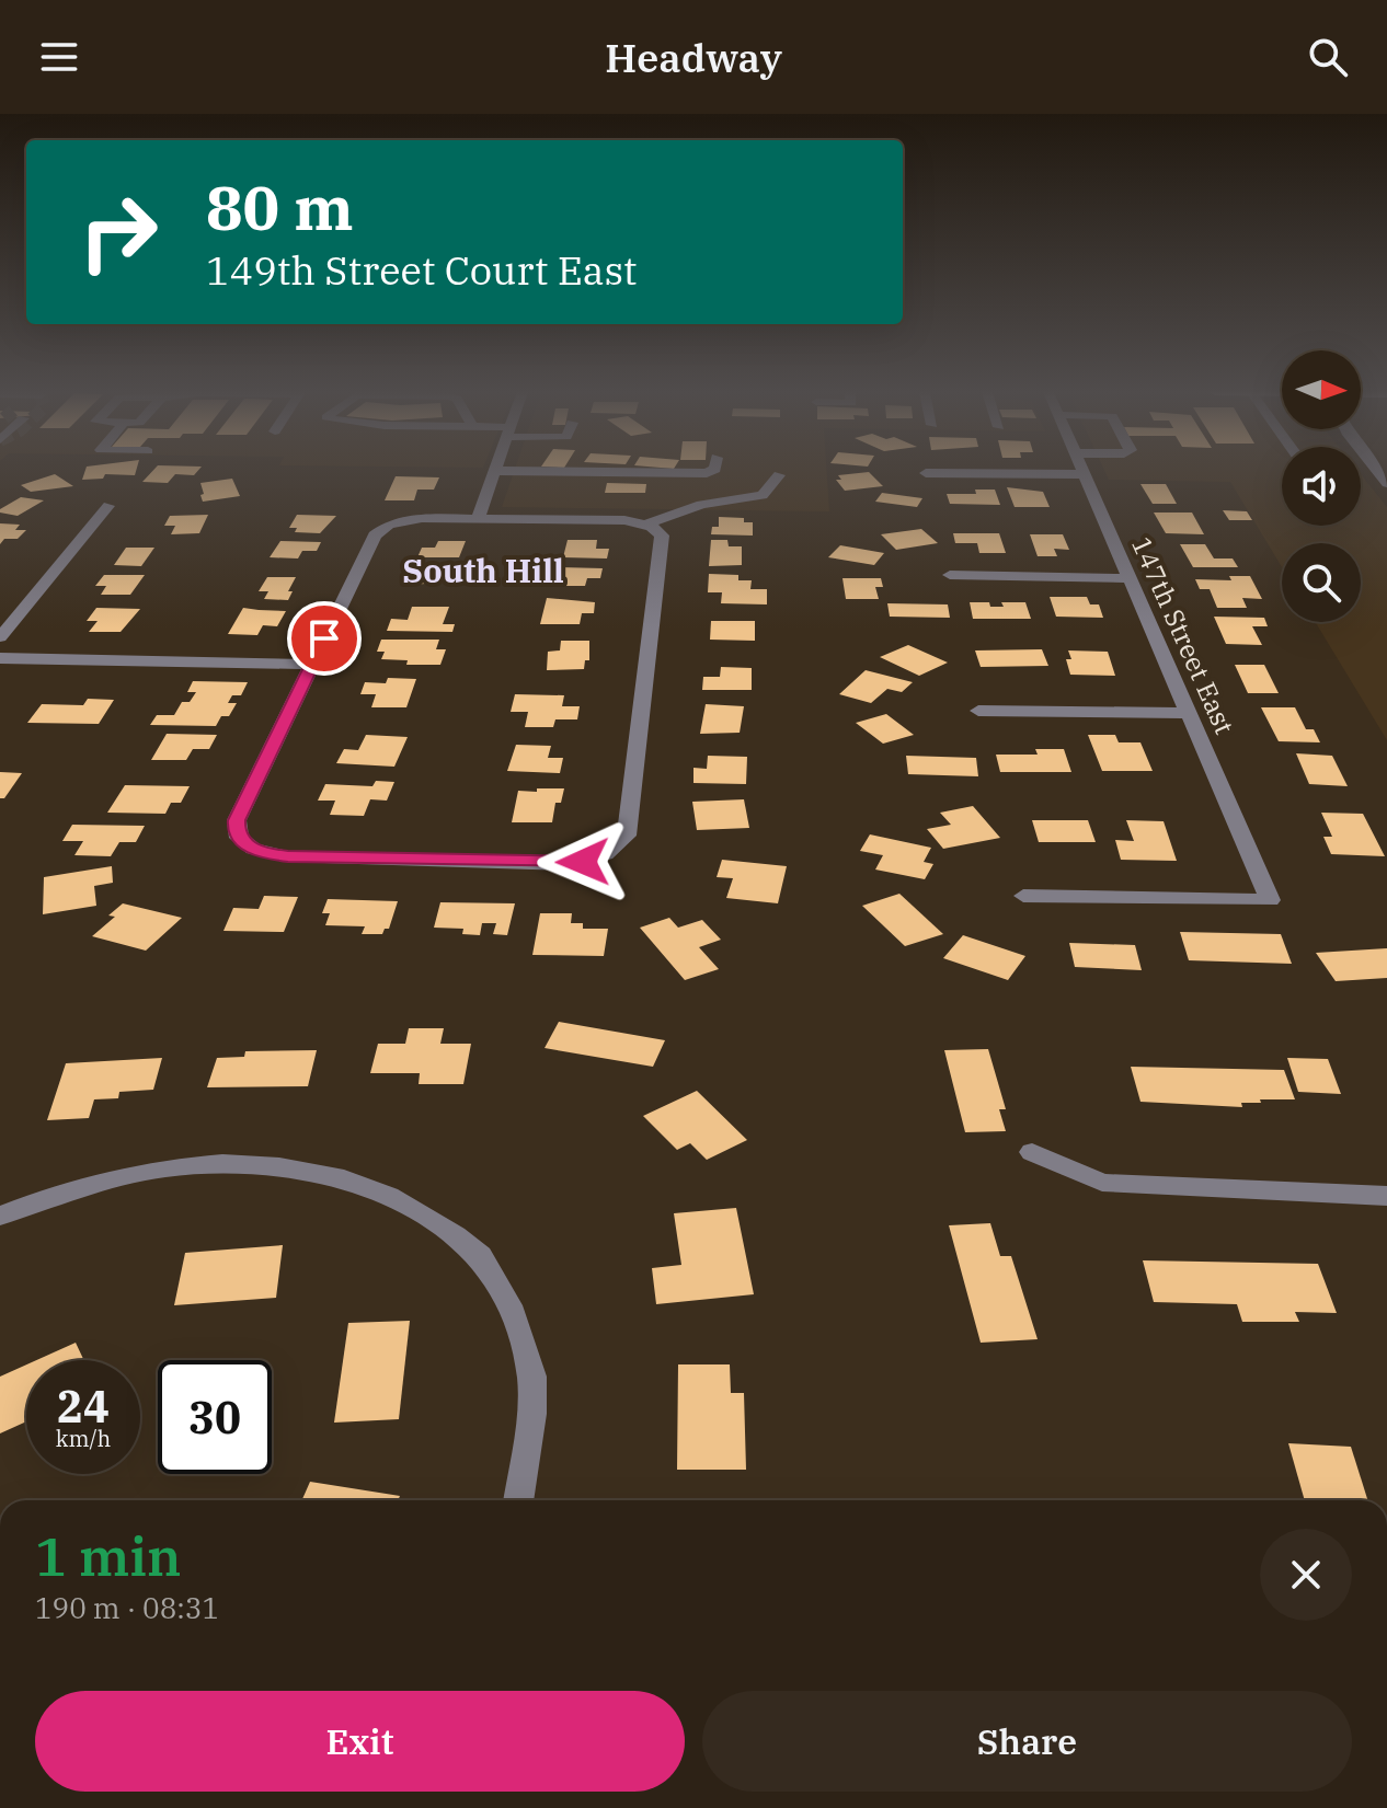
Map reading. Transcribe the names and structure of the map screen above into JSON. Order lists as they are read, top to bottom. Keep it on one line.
{"streets":{"street":["147th Street East"]},"districts":["South Hill"],"north":"right","page":{"header":"Headway","turn":["80 m","149th Street Court East"],"speed":"24 km/h","limit":"30","heading":["1 min","190 m · 08:31"],"buttons":["Exit","Share"]}}
